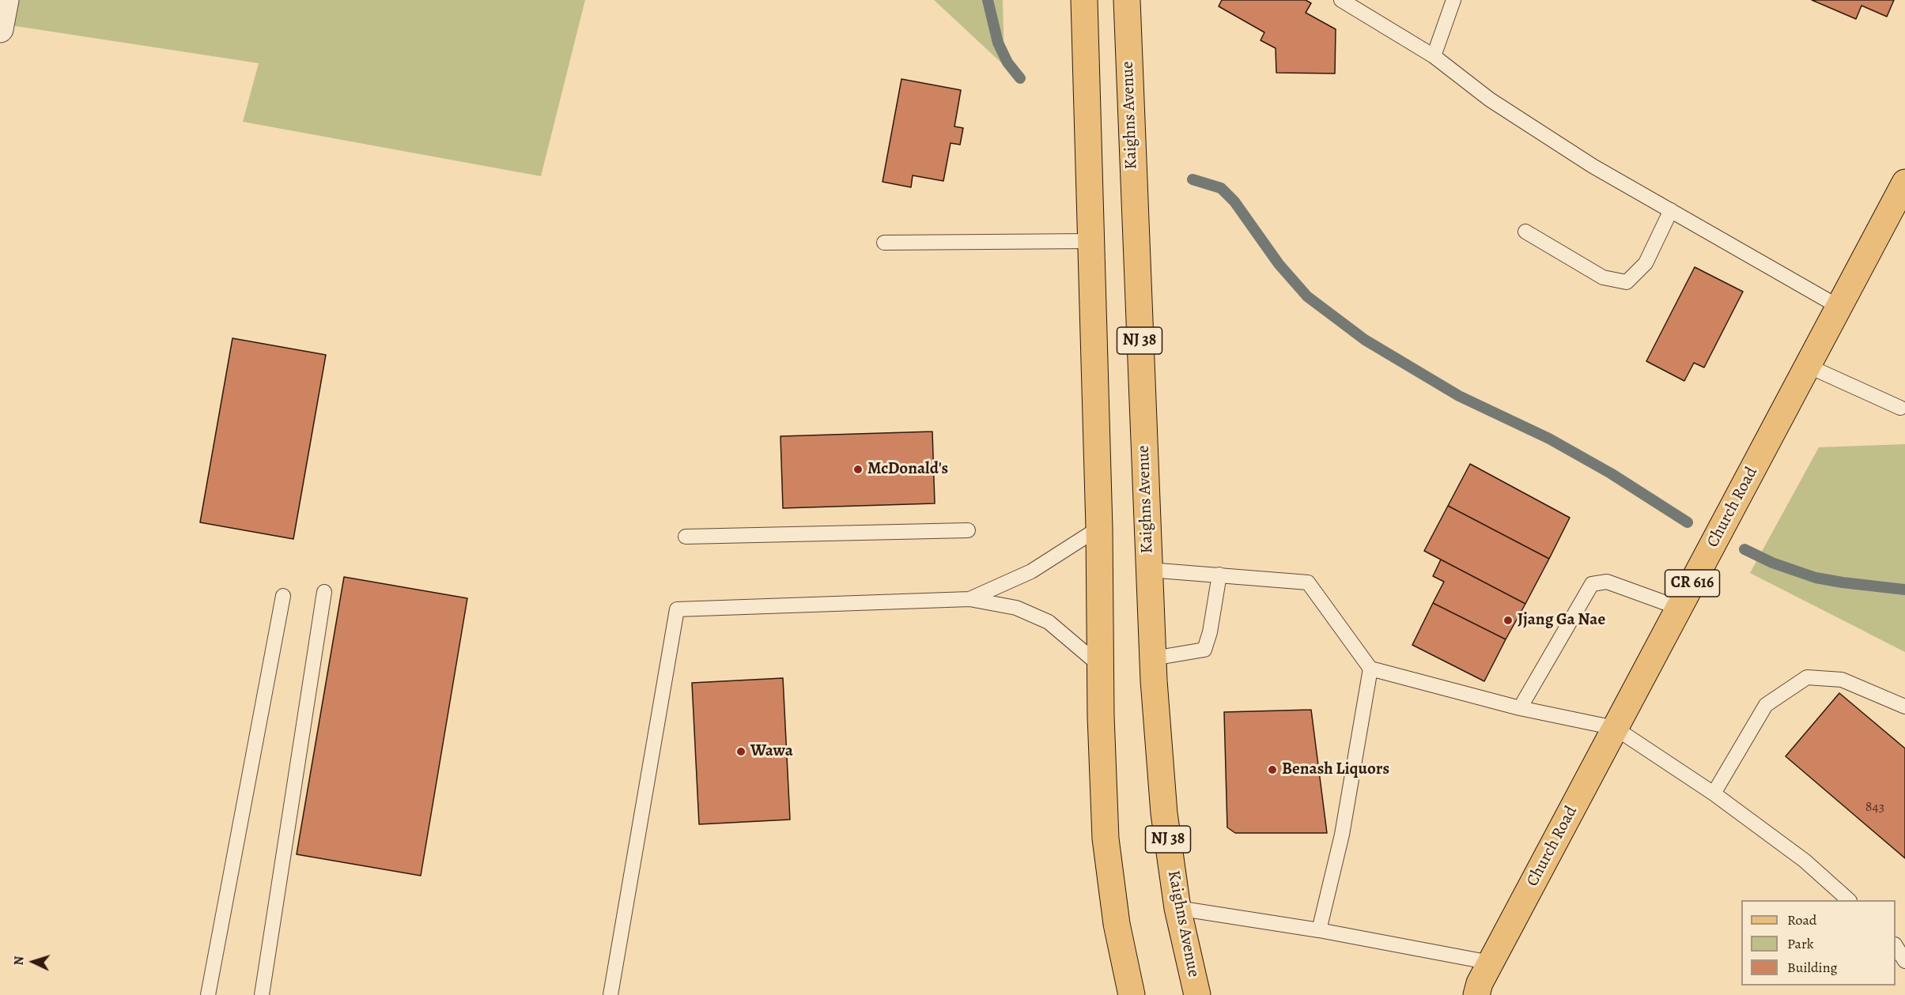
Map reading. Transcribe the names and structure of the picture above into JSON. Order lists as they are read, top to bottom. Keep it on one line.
{"streets":{"main road":["Kaighns Avenue","NJ 38","Church Road","CR 616"]},"places":["McDonald's","Jjang Ga Nae","Wawa","Benash Liquors"],"house_numbers":["843"],"legend":["Road","Park","Building"],"north":"left"}
